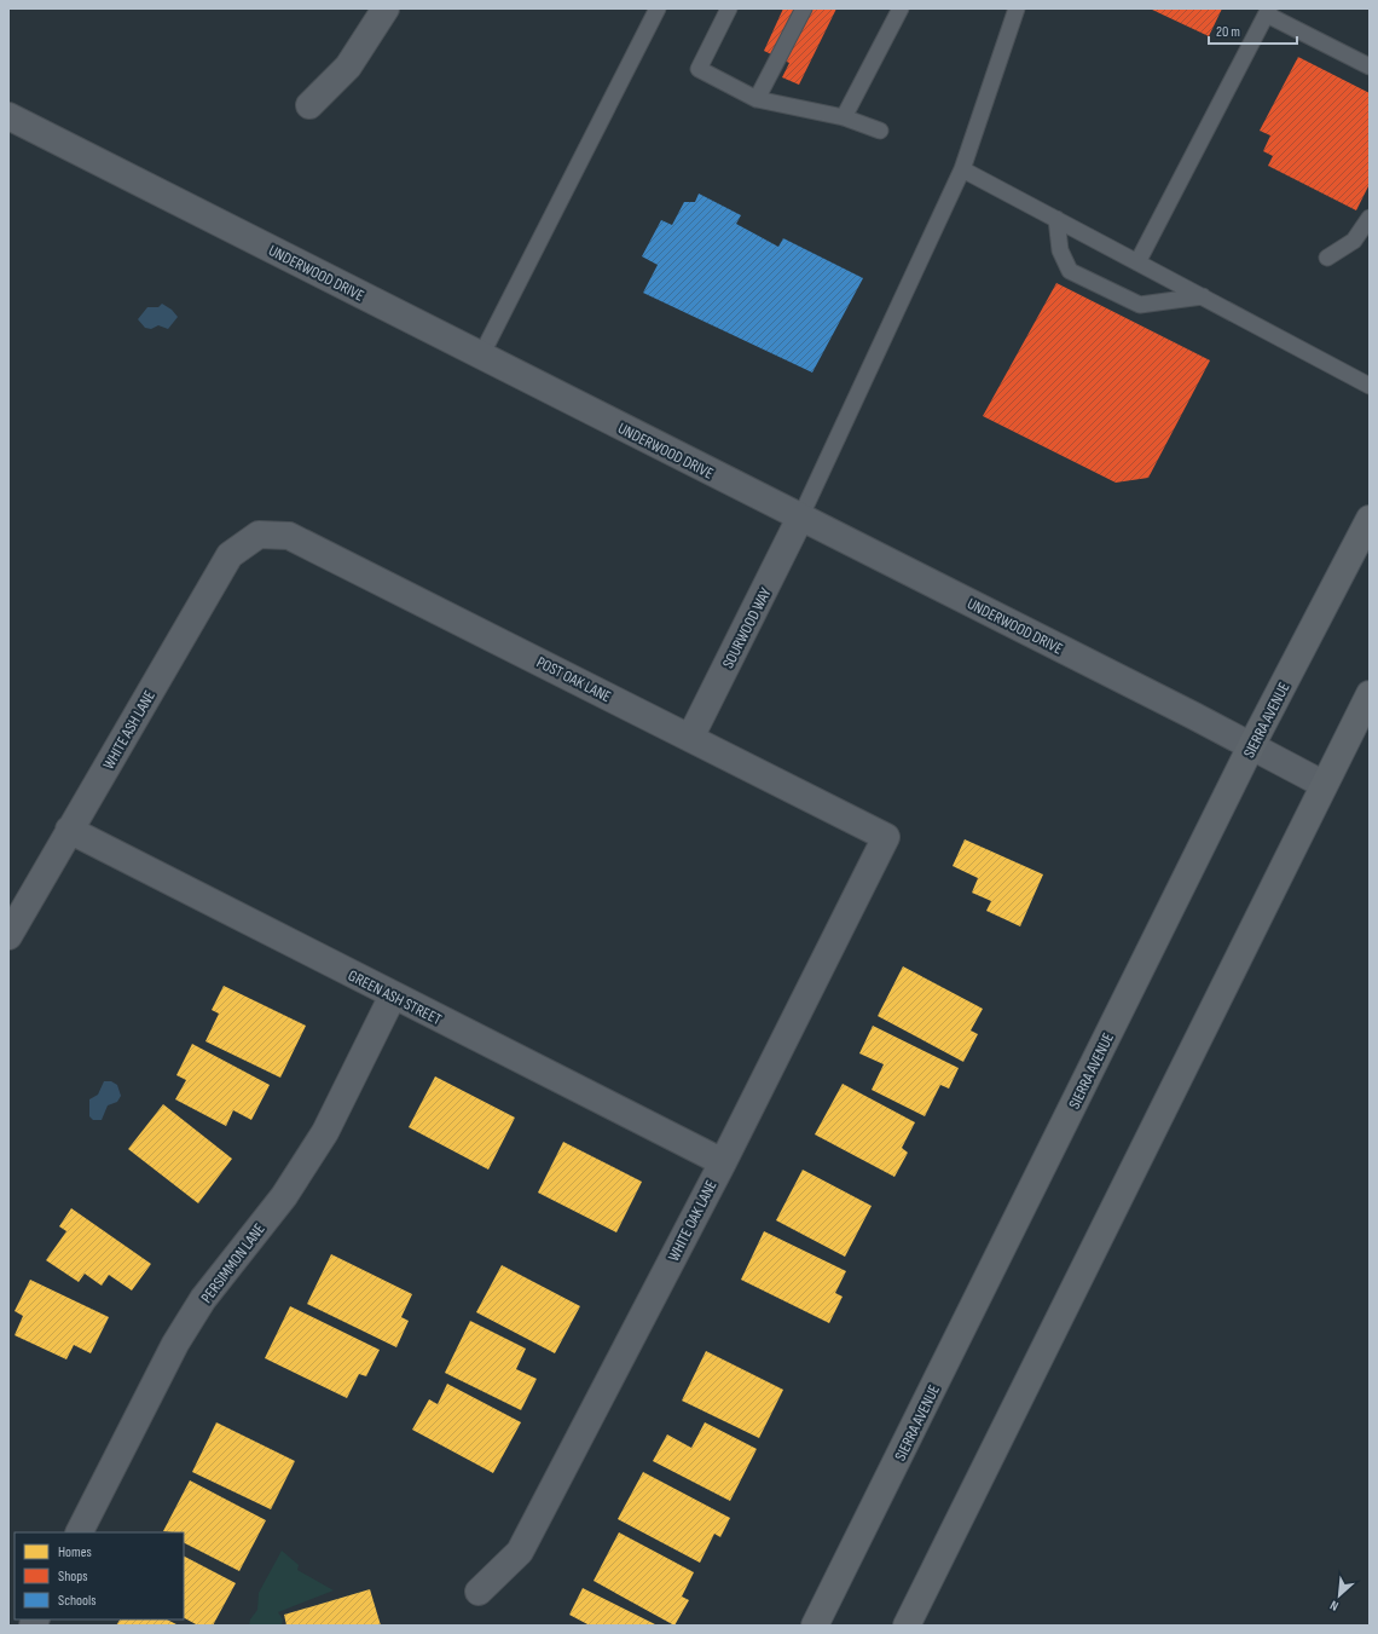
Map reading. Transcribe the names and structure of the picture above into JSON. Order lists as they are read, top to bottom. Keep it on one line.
{"streets":{"main road":["SIERRA AVENUE"],"street":["UNDERWOOD DRIVE","SOURWOOD WAY","POST OAK LANE","WHITE ASH LANE","GREEN ASH STREET","WHITE OAK LANE","PERSIMMON LANE"]},"crossings":[["UNDERWOOD DRIVE","SOURWOOD WAY"],["UNDERWOOD DRIVE","SIERRA AVENUE"],["SOURWOOD WAY","POST OAK LANE"],["POST OAK LANE","WHITE ASH LANE"],["POST OAK LANE","WHITE OAK LANE"],["WHITE ASH LANE","GREEN ASH STREET"],["GREEN ASH STREET","WHITE OAK LANE"],["GREEN ASH STREET","PERSIMMON LANE"]],"legend":["Homes","Shops","Schools"],"scale_bar":"20 m","north":"bottom left"}
